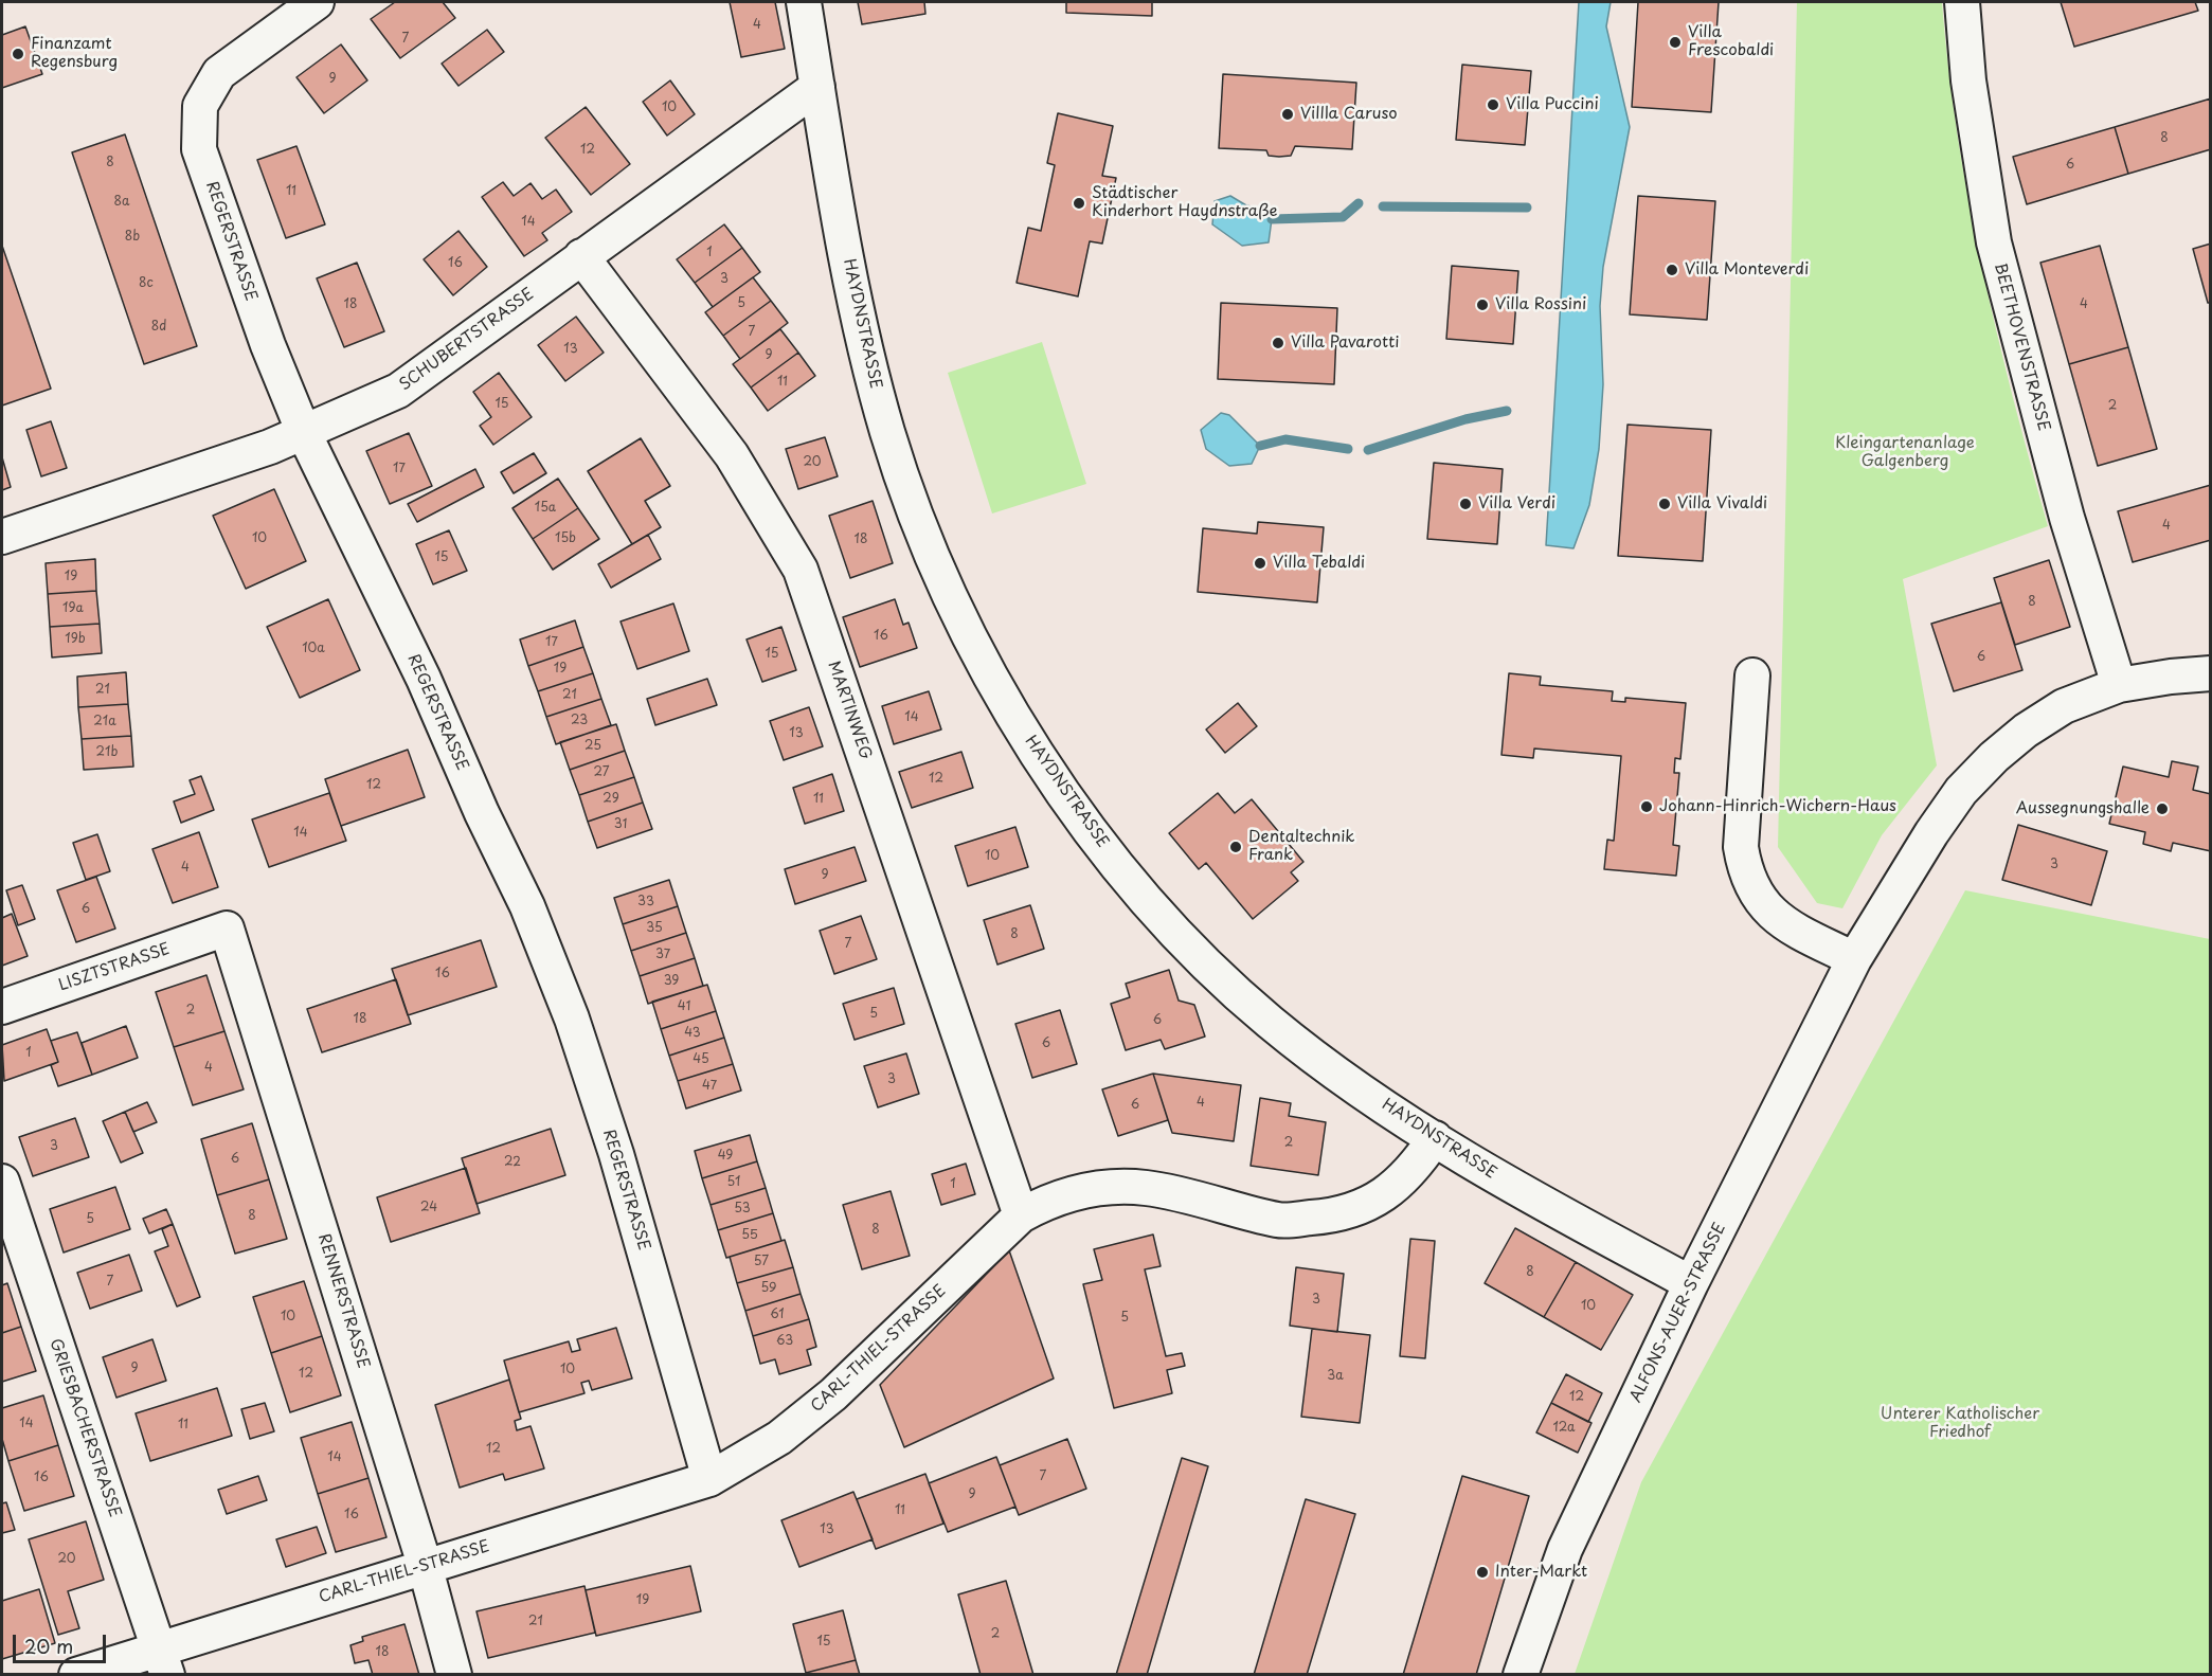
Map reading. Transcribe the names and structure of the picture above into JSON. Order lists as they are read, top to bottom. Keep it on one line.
{"streets":{"street":["REGERSTRASSE","HAYDNSTRASSE","SCHUBERTSTRASSE","BEETHOVENSTRASSE","MARTINWEG","LISZTSTRASSE","RENNERSTRASSE","ALFONS-AUER-STRASSE","CARL-THIEL-STRASSE","GRIESBACHERSTRASSE"]},"crossings":[["REGERSTRASSE","SCHUBERTSTRASSE"],["REGERSTRASSE","CARL-THIEL-STRASSE"],["HAYDNSTRASSE","SCHUBERTSTRASSE"],["HAYDNSTRASSE","ALFONS-AUER-STRASSE"],["HAYDNSTRASSE","CARL-THIEL-STRASSE"],["SCHUBERTSTRASSE","MARTINWEG"],["BEETHOVENSTRASSE","ALFONS-AUER-STRASSE"],["MARTINWEG","CARL-THIEL-STRASSE"],["LISZTSTRASSE","RENNERSTRASSE"],["RENNERSTRASSE","CARL-THIEL-STRASSE"],["CARL-THIEL-STRASSE","GRIESBACHERSTRASSE"]],"parks":["Kleingartenanlage Galgenberg","Unterer Katholischer Friedhof"],"places":["Villa Frescobaldi","Finanzamt Regensburg","Villa Puccini","Villla Caruso","Städtischer Kinderhort Haydnstraße","Villa Monteverdi","Villa Rossini","Villa Pavarotti","Villa Verdi","Villa Vivaldi","Villa Tebaldi","Johann-Hinrich-Wichern-Haus","Aussegnungshalle","Dentaltechnik Frank","Inter-Markt"],"house_numbers":["4","7","9","10","8","12","8","6","11","8a","14","8b","1","16","3","8c","5","18","4","8d","7","13","9","11","15","2","20","17","15a","4","10","15b","18","15","19","8","19a","16","19b","17","10a","15","6","19","21","21","14","23","21a","13","25","21b","27","12","12","29","11","31","14","10","3","4","9","33","6","35","8","7","37","16","39","41","2","5","18","6","43","6","1","45","4","3","47","4","6","2","3","49","6","22","51","1","24","53","8","5","8","55","57","8","7","59","3","10","61","10","5","63","9","10","12","3a","12","14","11","12a","12","14","7","16","9","11","16","13","20","19","21","2","15","18"],"scale_bar":"20 m"}
